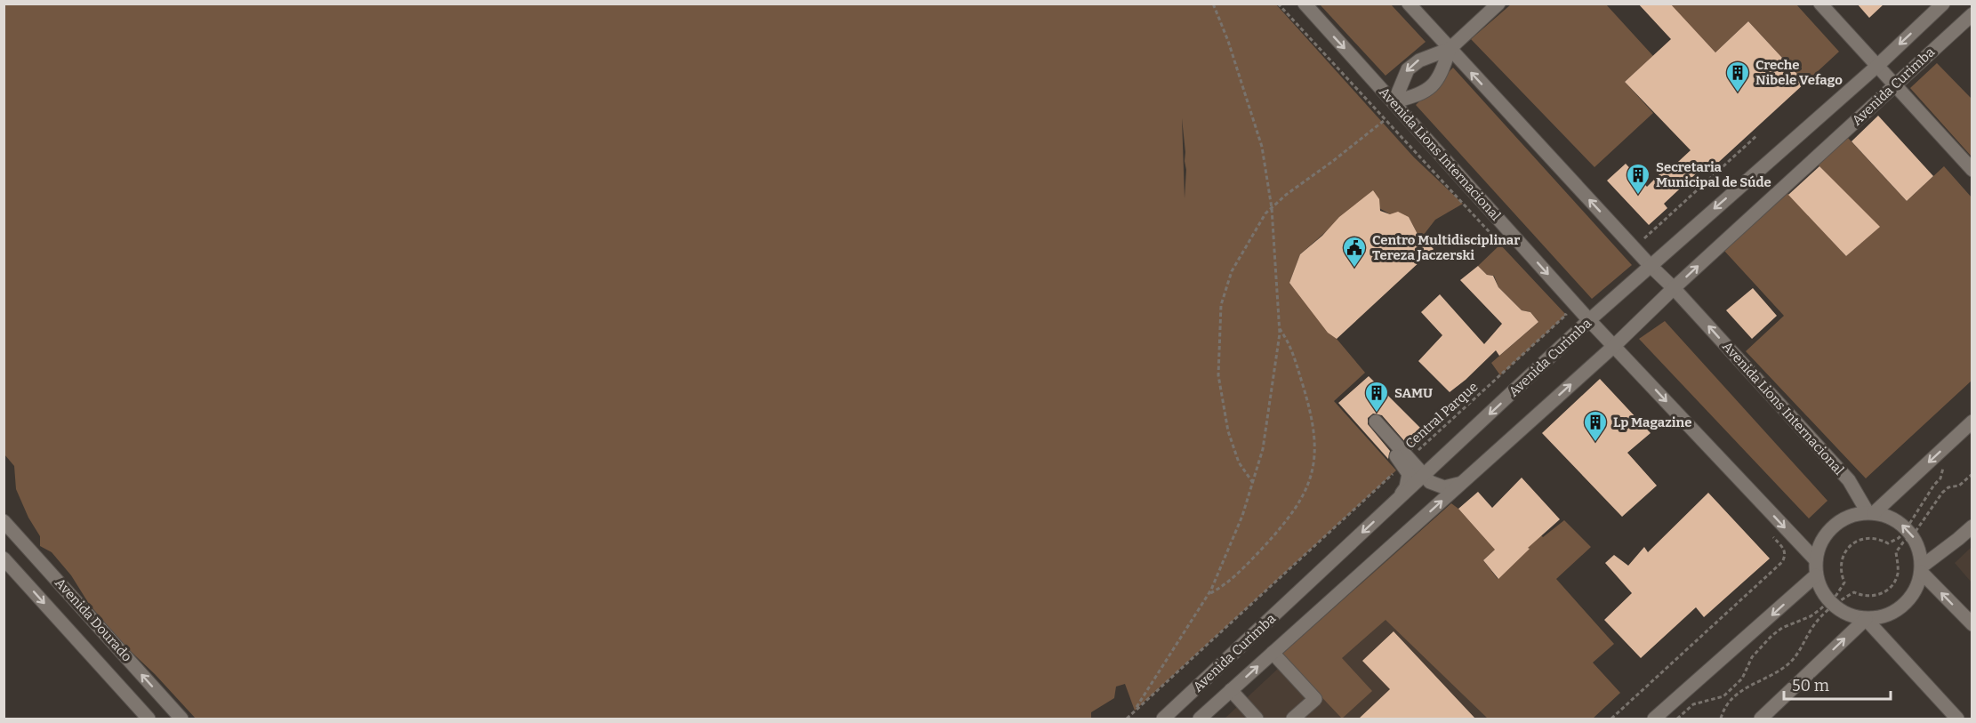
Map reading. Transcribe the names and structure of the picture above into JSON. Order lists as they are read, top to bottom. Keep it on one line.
{"streets":{"street":["Avenida Curimba","Avenida Lions Internacional","Avenida Dourado"],"path":["Central Parque"]},"crossings":[["Avenida Curimba","Avenida Lions Internacional"]],"places":{"building":["Creche Nibele Vefago","Secretaria Municipal de Súde","SAMU","Lp Magazine"],"public building":["Centro Multidisciplinar Tereza Jaczerski"]},"scale_bar":"50 m"}
